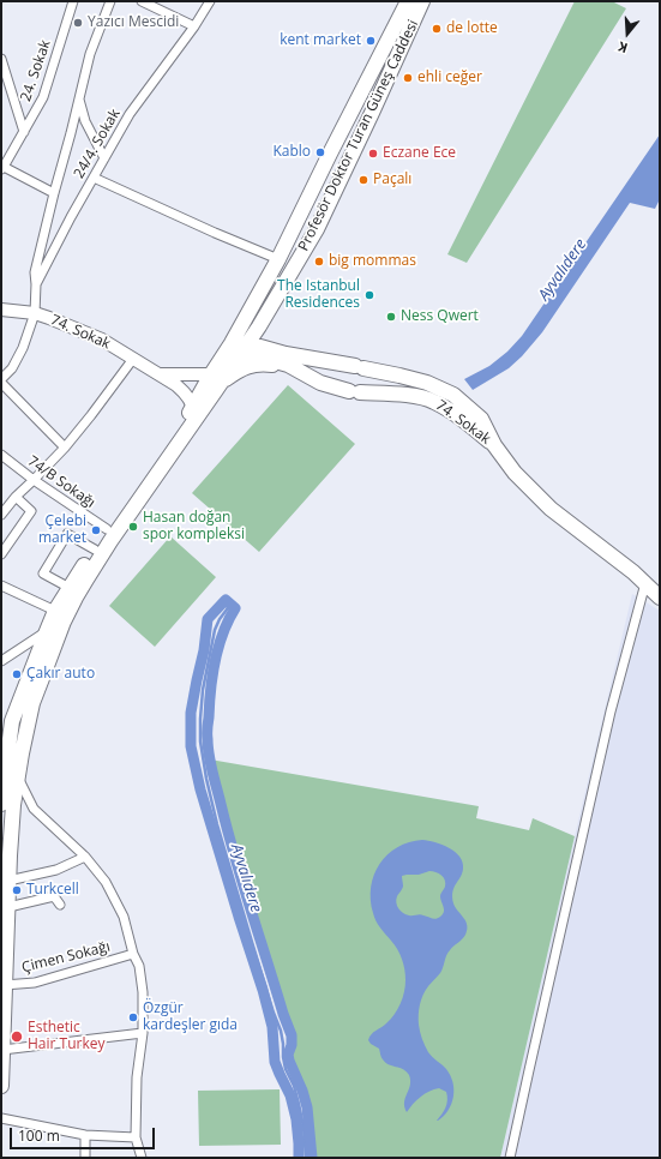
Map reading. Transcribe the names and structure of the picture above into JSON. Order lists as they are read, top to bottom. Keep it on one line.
{"streets":{"main road":["Profesör Doktor Turan Güneş Caddesi","74. Sokak"],"street":["24. Sokak","24/4. Sokak","74/B Sokağı","Çimen Sokağı"]},"crossings":[["Profesör Doktor Turan Güneş Caddesi","74. Sokak"],["Profesör Doktor Turan Güneş Caddesi","74/B Sokağı"],["Profesör Doktor Turan Güneş Caddesi","Çimen Sokağı"],["24/4. Sokak","74. Sokak"]],"water":["Ayvalıdere"],"places":["Yazıcı Mescidi","de lotte","kent market","ehli ceğer","Kablo","Eczane Ece","Paçalı","big mommas","The Istanbul Residences","Ness Qwert","Hasan doğan spor kompleksi","Çelebi market","Çakır auto","Turkcell","Özgür kardeşler gıda","Esthetic Hair Turkey"],"scale_bar":"100 m","north":"bottom"}
